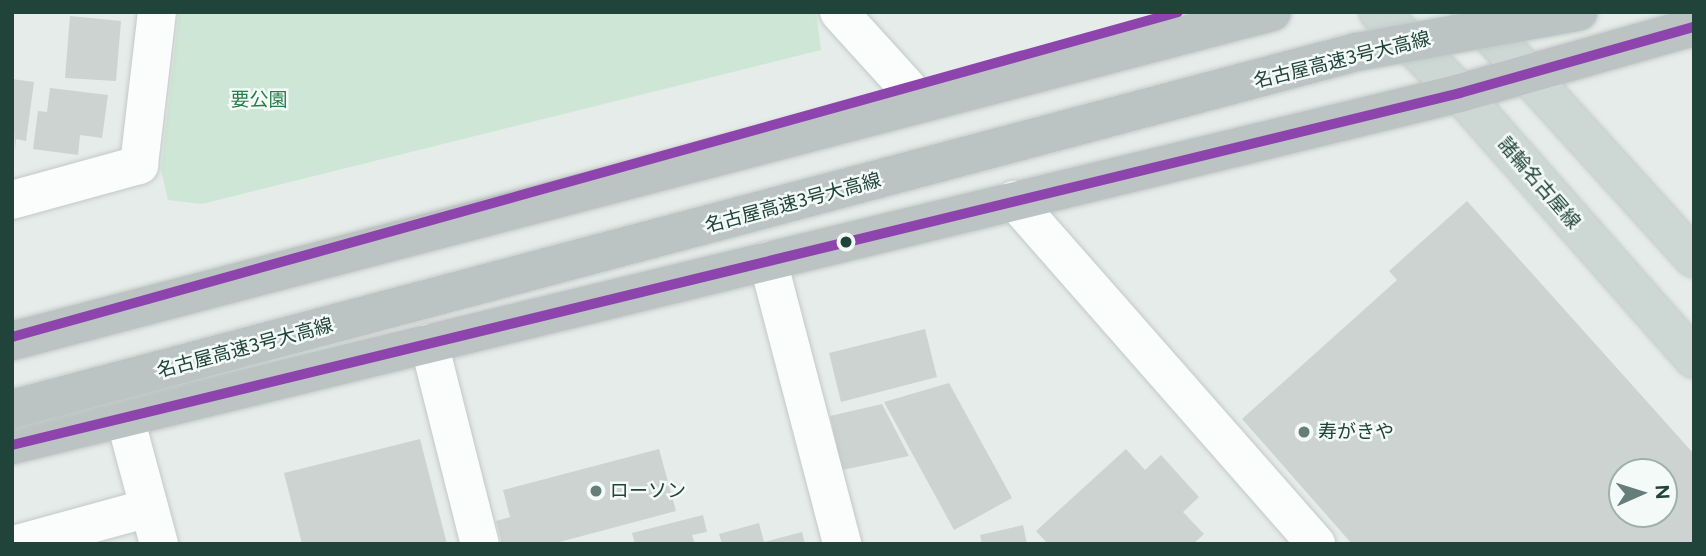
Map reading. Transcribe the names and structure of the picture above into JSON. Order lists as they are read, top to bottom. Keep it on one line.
{"streets":{"highway":["名古屋高速3号大高線"],"main road":["諸輪名古屋線"]},"parks":["要公園"],"places":["寿がきや","ローソン"],"north":"right"}
